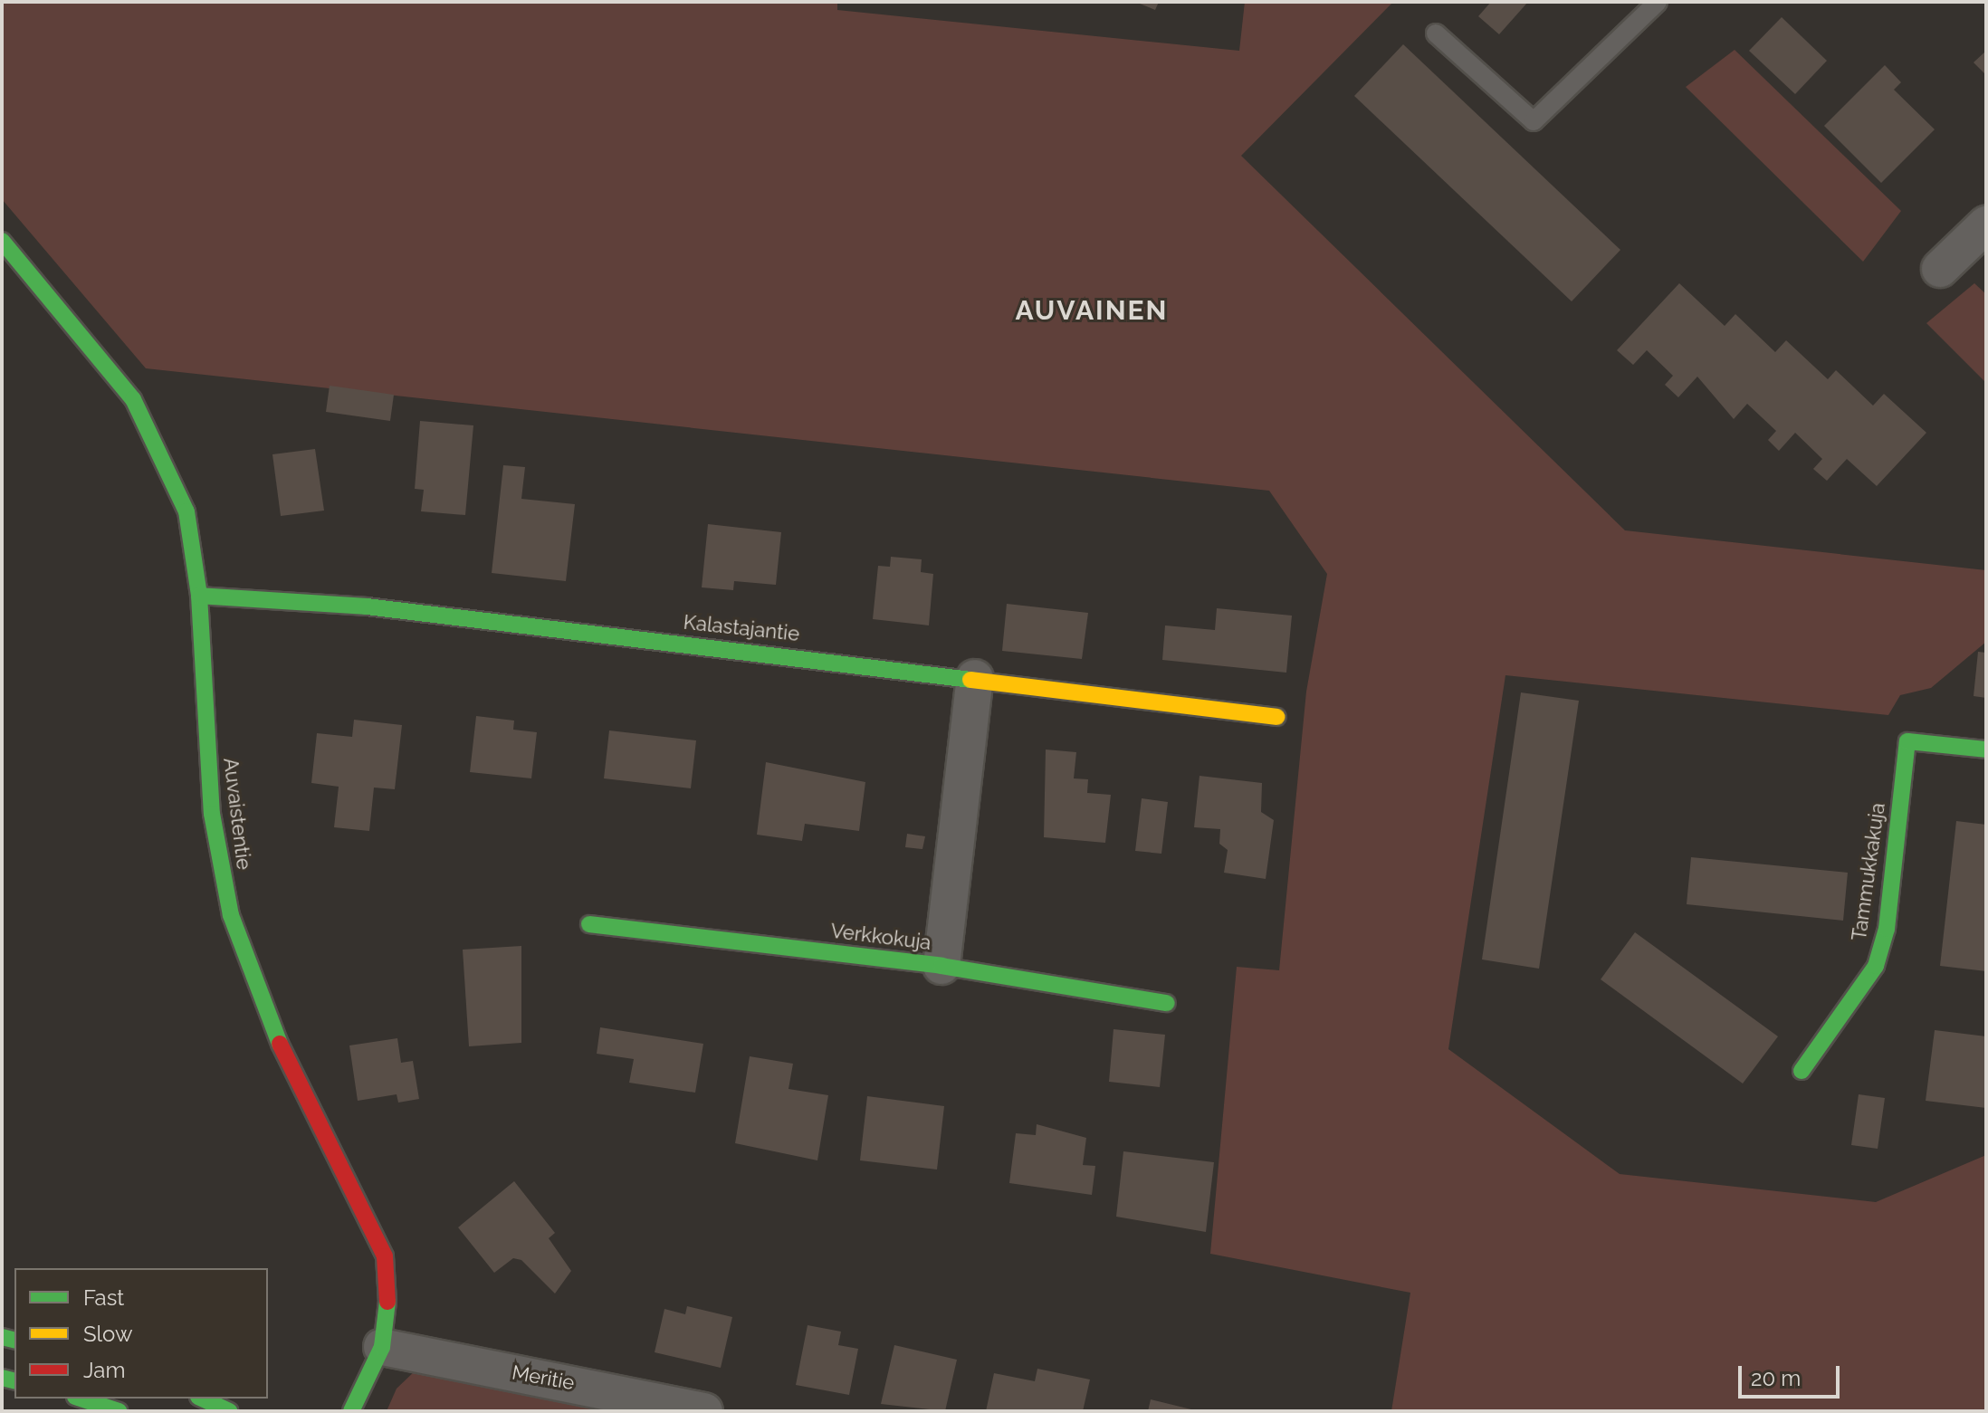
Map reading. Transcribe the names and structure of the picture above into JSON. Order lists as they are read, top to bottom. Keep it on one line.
{"streets":{"street":["Kalastajantie","Auvaistentie","Tammukkakuja","Verkkokuja","Meritie"]},"crossings":[["Kalastajantie","Auvaistentie"],["Auvaistentie","Meritie"]],"districts":["AUVAINEN"],"legend":["Fast","Slow","Jam"],"scale_bar":"20 m"}
